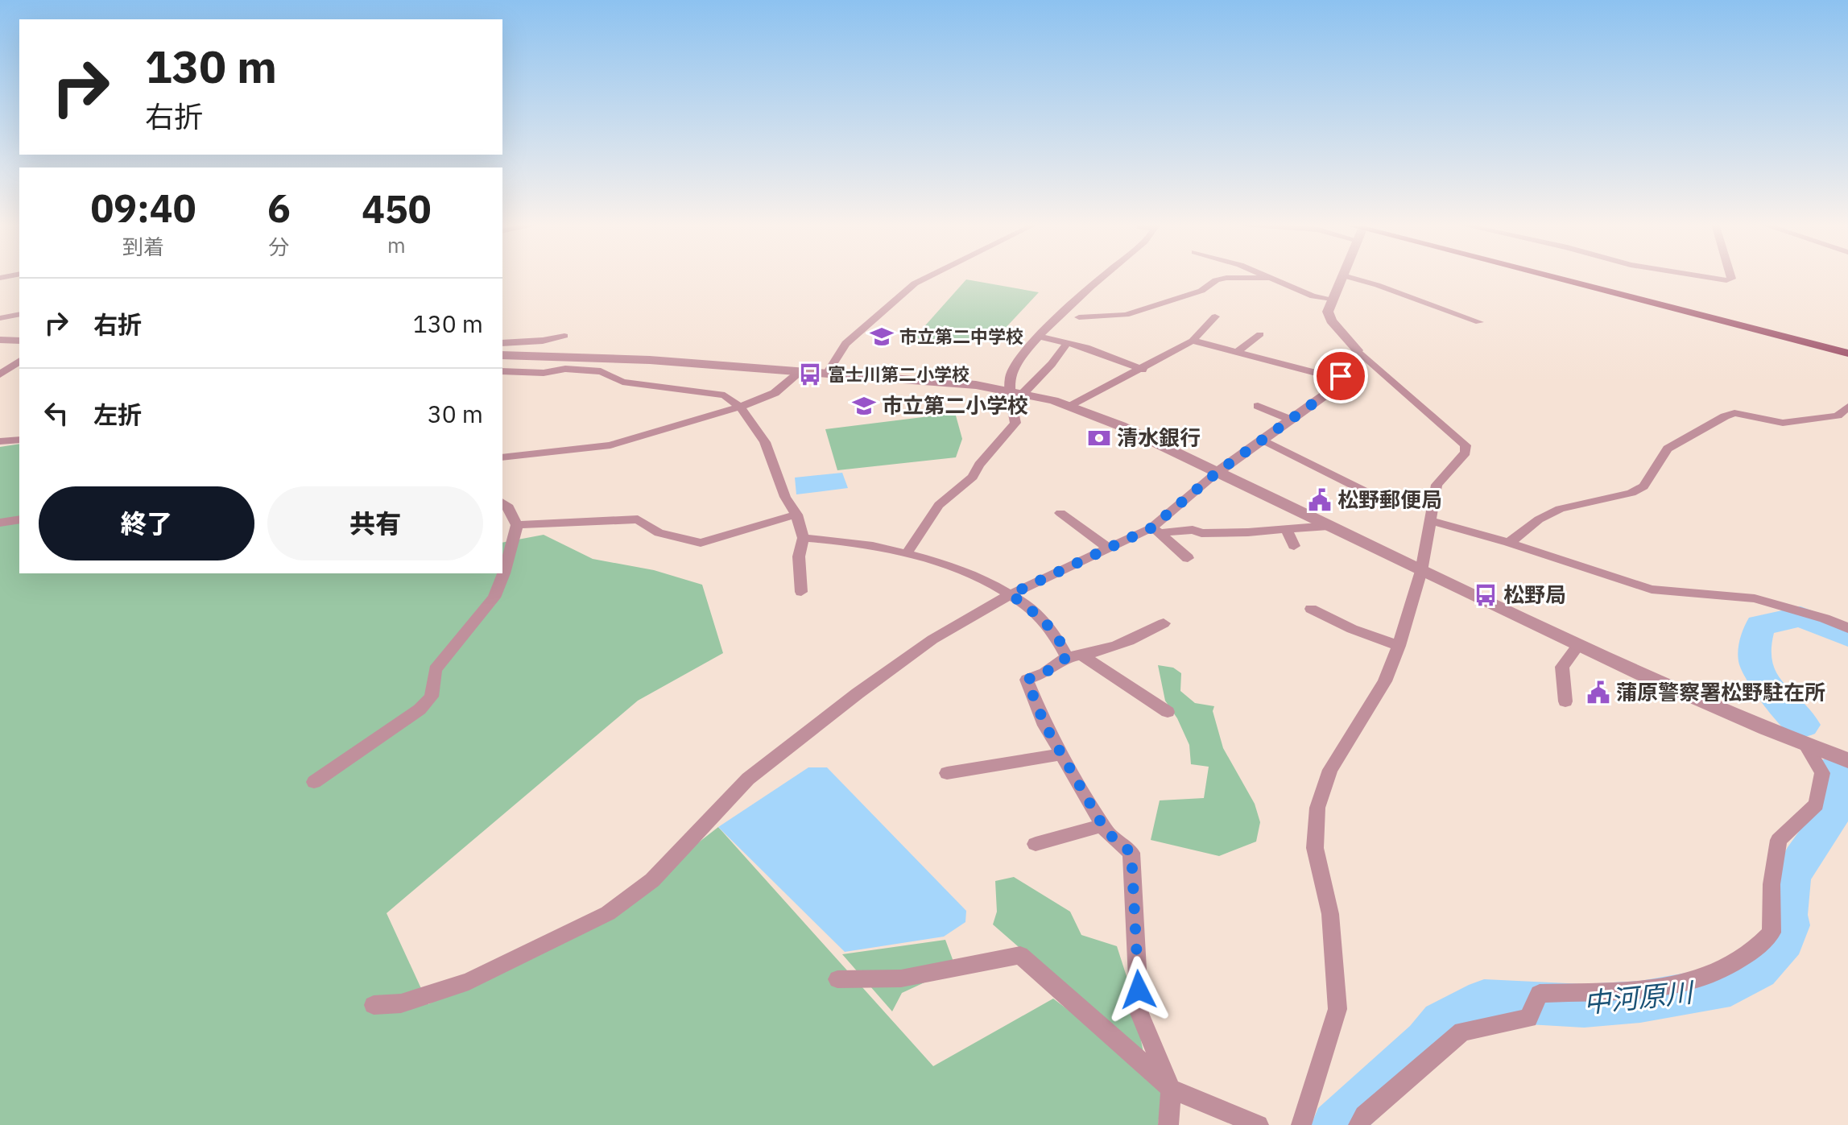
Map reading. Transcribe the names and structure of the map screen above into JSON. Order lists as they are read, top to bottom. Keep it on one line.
{"water":["中河原川"],"places":{"school or university":["市立第二中学校","市立第二小学校"],"bus stop":["富士川第二小学校","松野局"],"bank":["清水銀行"],"public building":["松野郵便局","蒲原警察署松野駐在所"]},"page":{"turn":["130 m","右折"],"eta":["09:40","到着","6","分","450","m"],"list":[{"name":"右折","value":"130 m"},{"name":"左折","value":"30 m"}],"buttons":["終了","共有"]}}
